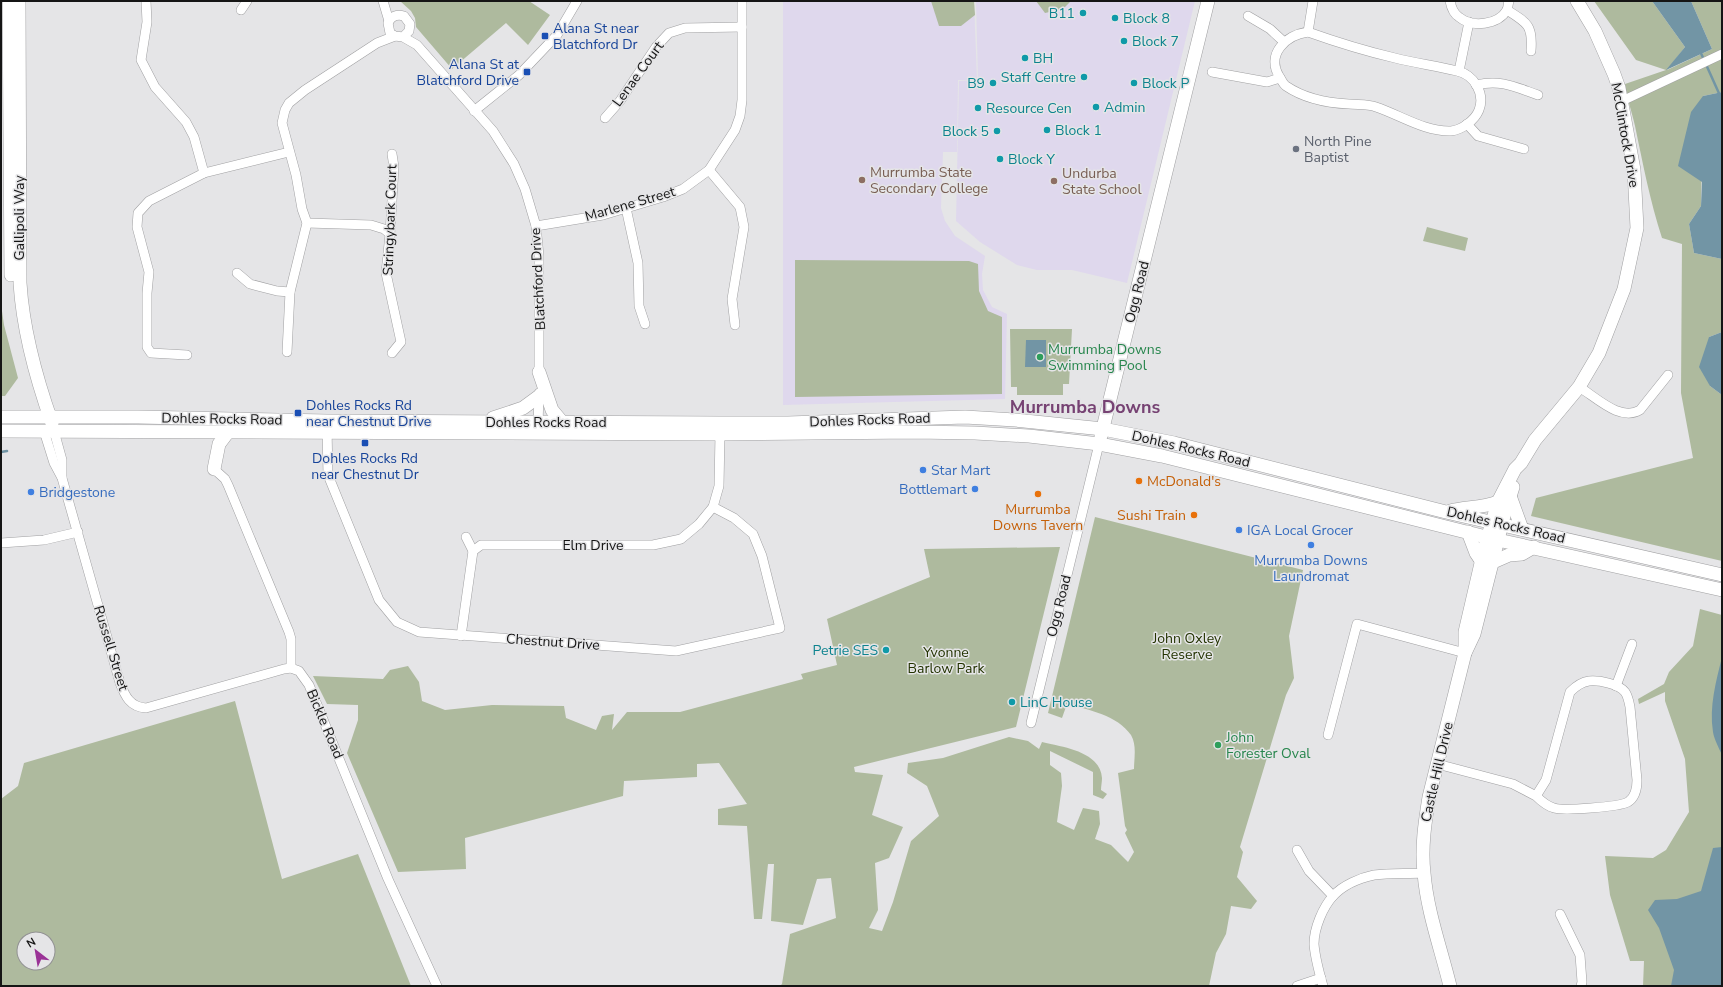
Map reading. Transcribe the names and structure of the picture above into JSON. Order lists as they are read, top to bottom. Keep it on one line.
{"streets":{"main road":["McClintock Drive","Gallipoli Way","Ogg Road","Dohles Rocks Road","Castle Hill Drive"],"street":["Lenae Court","Marlene Street","Stringybark Court","Blatchford Drive","Elm Drive","Chestnut Drive","Russell Street","Bickle Road"]},"crossings":[["Lenae Court","Marlene Street"],["McClintock Drive","Dohles Rocks Road"],["McClintock Drive","Castle Hill Drive"],["Marlene Street","Blatchford Drive"],["Gallipoli Way","Dohles Rocks Road"],["Gallipoli Way","Russell Street"],["Blatchford Drive","Dohles Rocks Road"],["Ogg Road","Dohles Rocks Road"],["Dohles Rocks Road","Elm Drive"],["Dohles Rocks Road","Chestnut Drive"],["Dohles Rocks Road","Russell Street"],["Dohles Rocks Road","Castle Hill Drive"],["Elm Drive","Chestnut Drive"],["Russell Street","Bickle Road"]],"districts":["Murrumba Downs"],"parks":["John Oxley Reserve","Yvonne Barlow Park"],"places":{"other":["B11","Block 8","Block 7","BH","Staff Centre","B9","Block P","Admin","Resource Cen","Block 1","Block 5","North Pine Baptist","Block Y","Murrumba State Secondary College","Undurba State School","Murrumba Downs Swimming Pool","Star Mart","McDonald's","Bottlemart","Bridgestone","Murrumba Downs Tavern","Sushi Train","IGA Local Grocer","Murrumba Downs Laundromat","Petrie SES","LinC House","John Forester Oval"],"transit":["Alana St near Blatchford Dr","Alana St at Blatchford Drive","Dohles Rocks Rd near Chestnut Drive","Dohles Rocks Rd near Chestnut Dr"]},"north":"top left"}
